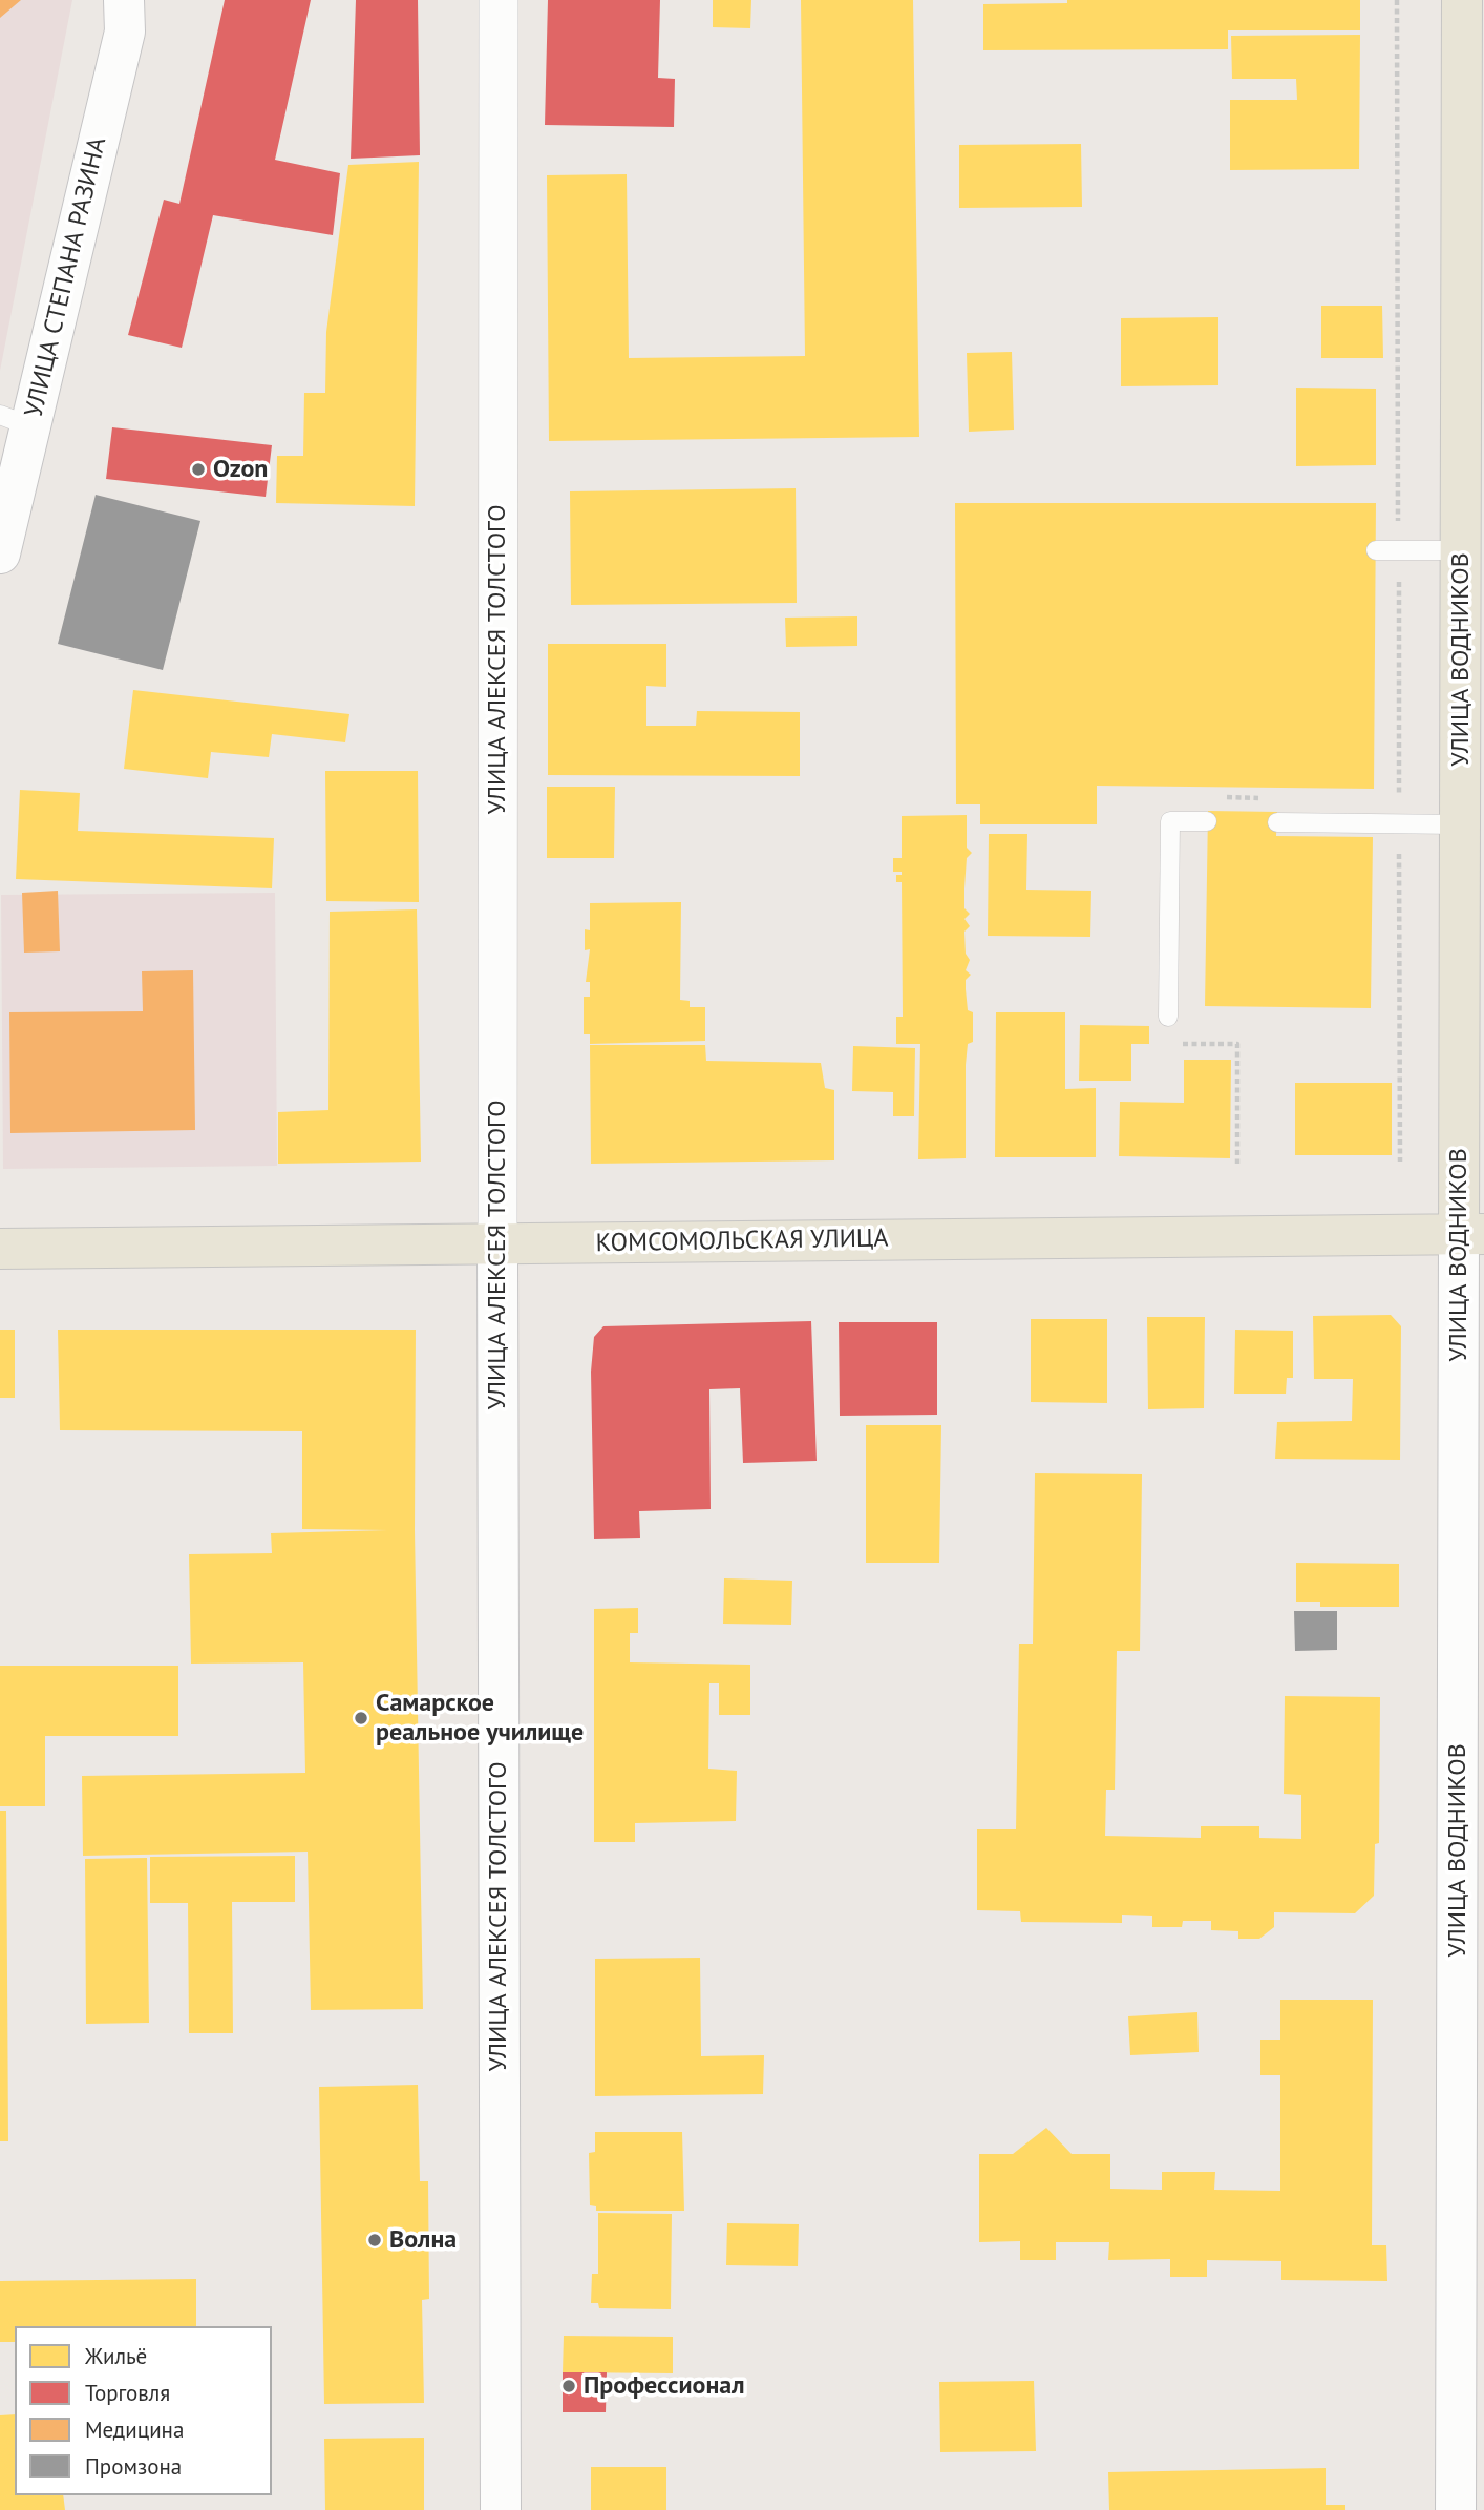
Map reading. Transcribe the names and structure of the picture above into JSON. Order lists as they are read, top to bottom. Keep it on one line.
{"streets":{"main road":["УЛИЦА СТЕПАНА РАЗИНА","УЛИЦА АЛЕКСЕЯ ТОЛСТОГО","УЛИЦА ВОДНИКОВ","КОМСОМОЛЬСКАЯ УЛИЦА"]},"crossings":[["УЛИЦА АЛЕКСЕЯ ТОЛСТОГО","КОМСОМОЛЬСКАЯ УЛИЦА"],["УЛИЦА ВОДНИКОВ","КОМСОМОЛЬСКАЯ УЛИЦА"]],"places":["Ozon","Самарское реальное училище","Волна","Профессионал"],"legend":["Жильё","Торговля","Медицина","Промзона"]}
